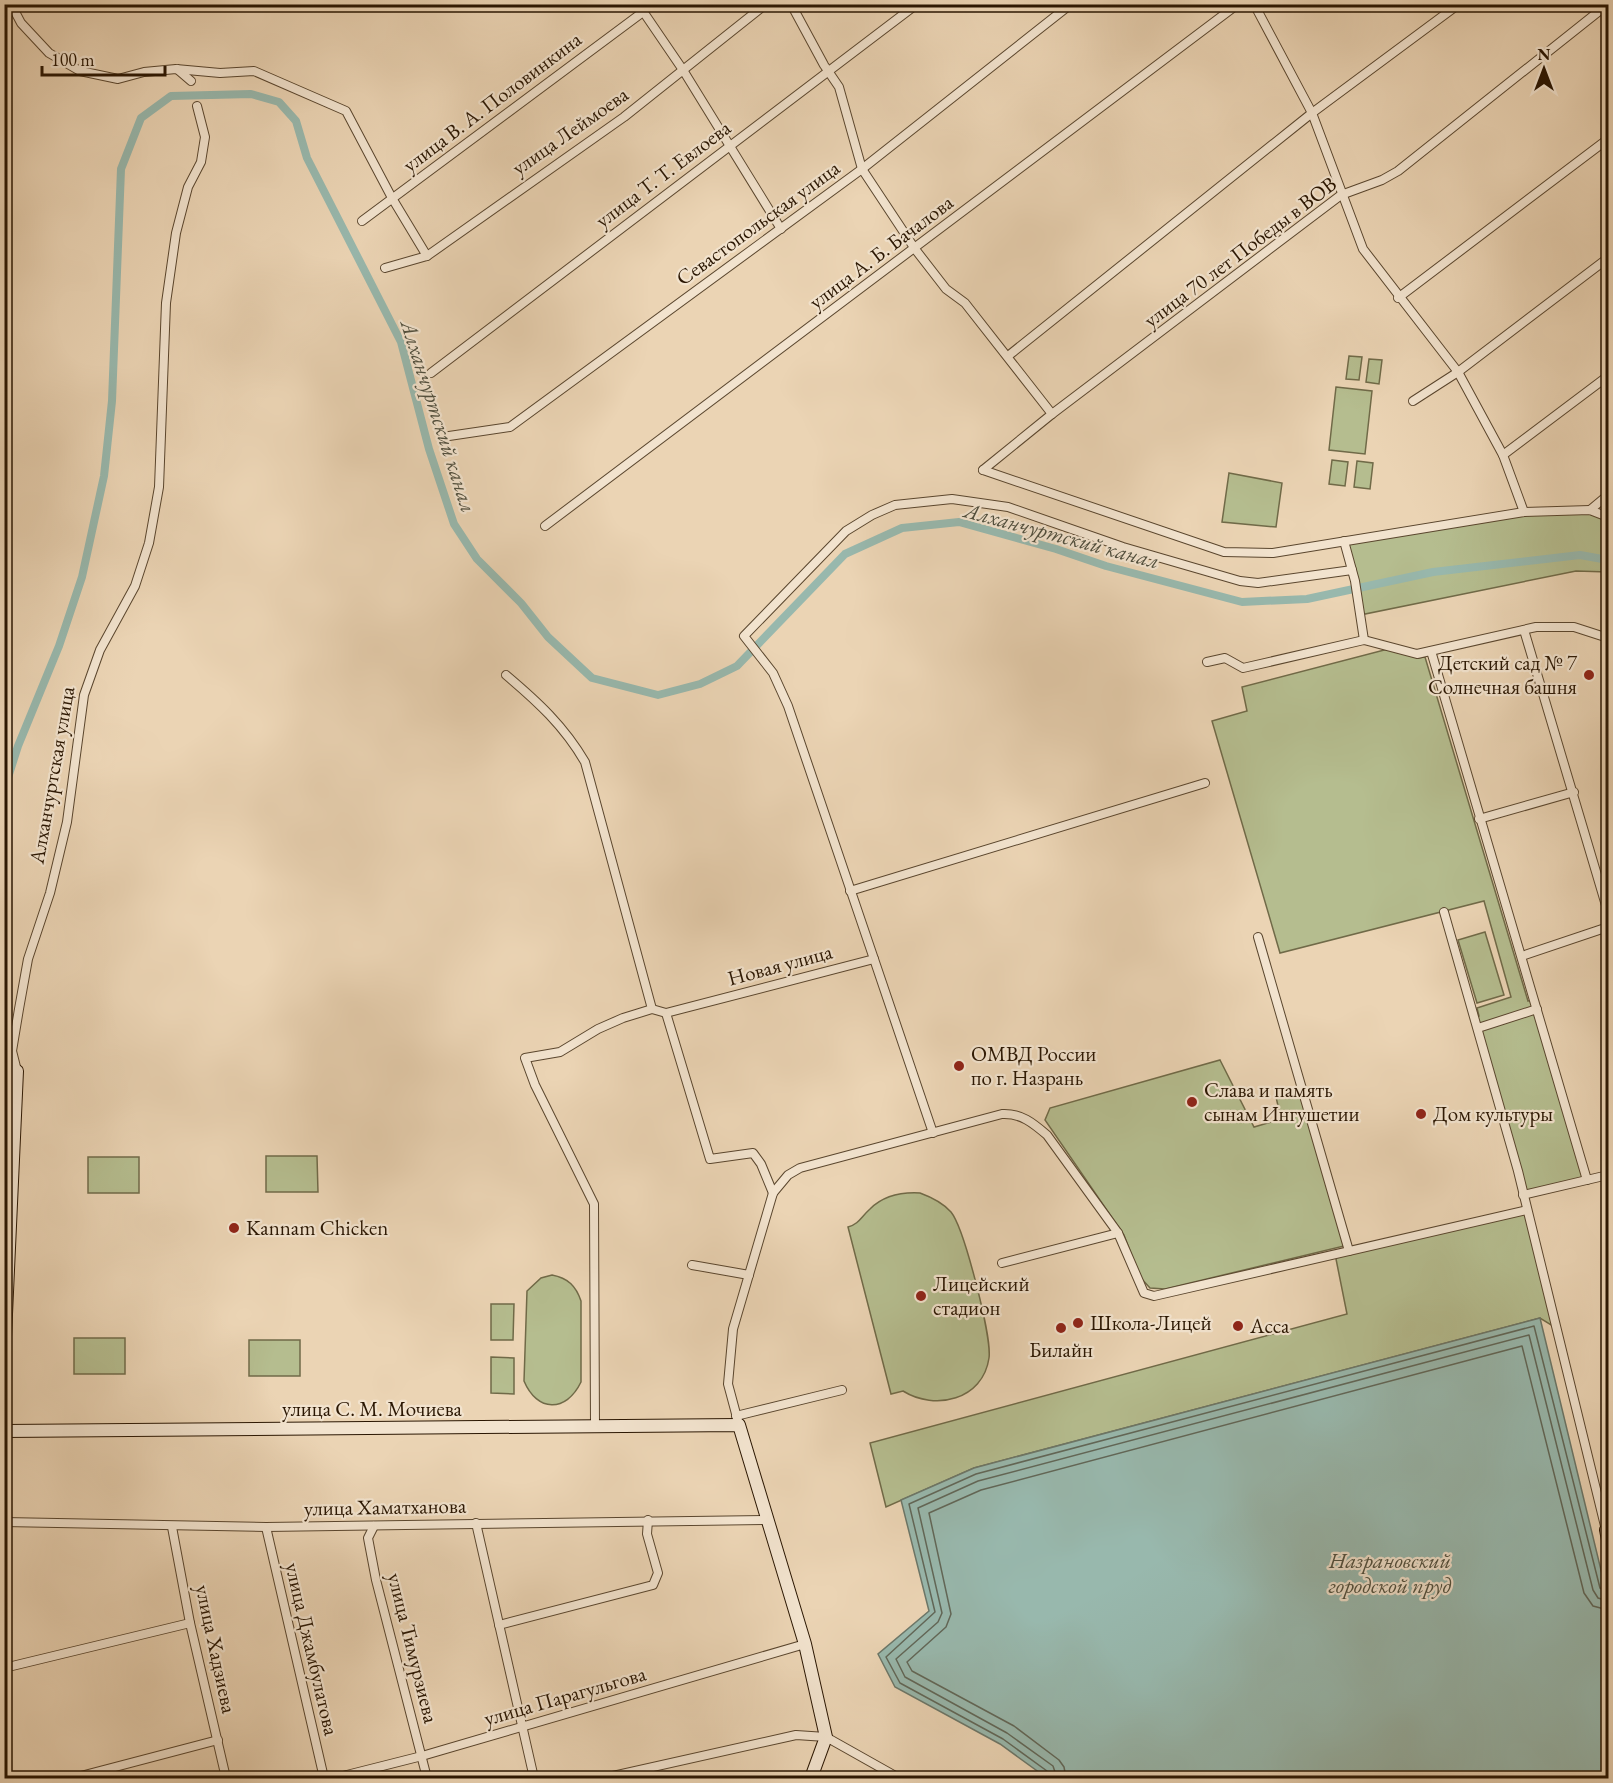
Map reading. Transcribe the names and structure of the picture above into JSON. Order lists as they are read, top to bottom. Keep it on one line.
{"streets":{"street":["улица В. А. Половинкина","улица Леймоева","улица Т. Т. Евлоева","Севастопольская улица","улица А. Б. Бачалова","улица 70 лет Победы в ВОВ","Алханчуртская улица","Новая улица","улица С. М. Мочиева","улица Хаматханова","улица Тимурзиева","улица Хадзиева","улица Джамбулатова","улица Парагульгова"]},"crossings":[["улица Хаматханова","улица Тимурзиева"],["улица Хаматханова","улица Хадзиева"],["улица Хаматханова","улица Джамбулатова"],["улица Тимурзиева","улица Парагульгова"]],"water":["Алханчуртский канал","Назрановский городской пруд"],"places":["Детский сад № 7 Солнечная башня","ОМВД России по г. Назрань","Слава и память сынам Ингушетии","Дом культуры","Kannam Chicken","Лицейский стадион","Школа-Лицей","Асса","Билайн"],"scale_bar":"100 m","north":"top"}
